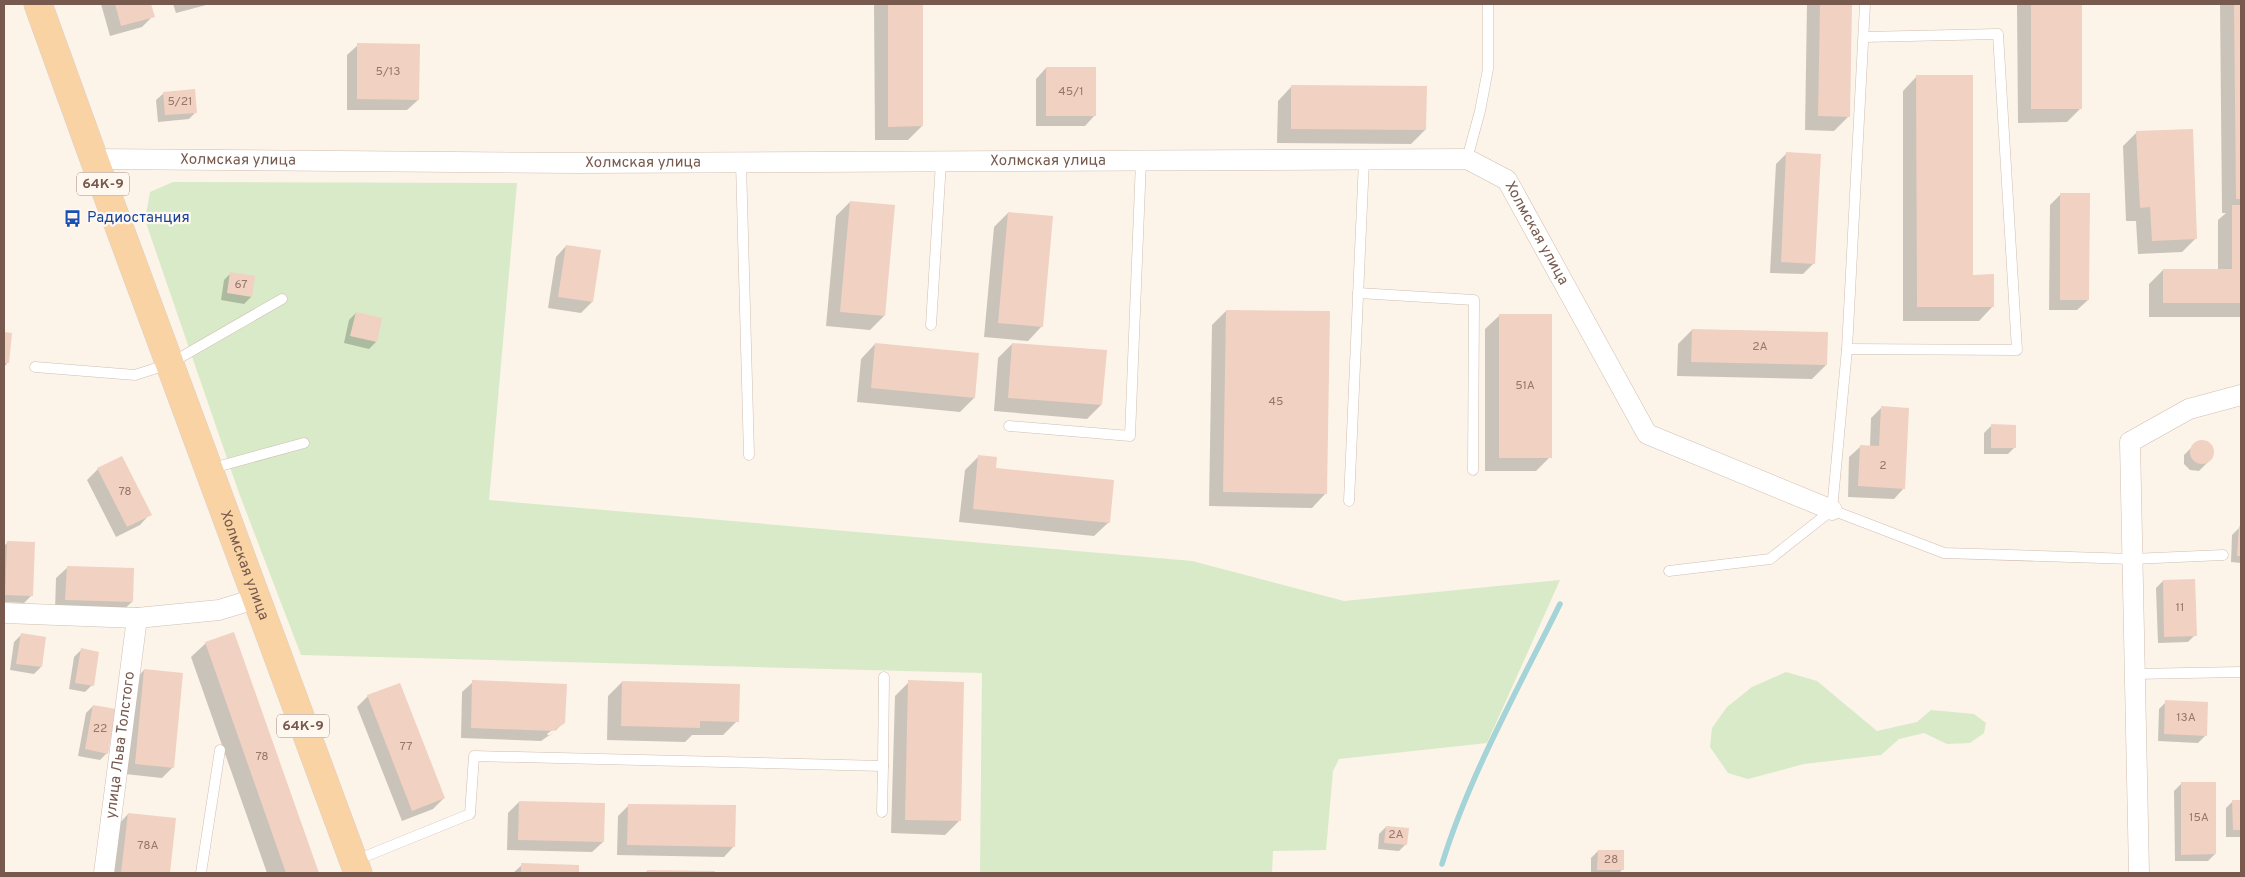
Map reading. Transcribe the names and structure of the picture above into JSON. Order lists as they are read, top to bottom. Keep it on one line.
{"streets":{"main road":["Холмская улица","64К-9"],"street":["улица Льва Толстого"]},"places":{"bus stop":["Радиостанция"]},"house_numbers":["5/13","45/1","5/21","67","2А","51А","45","2","78","11","13А","22","77","78","15А","2А","78А","28"]}
